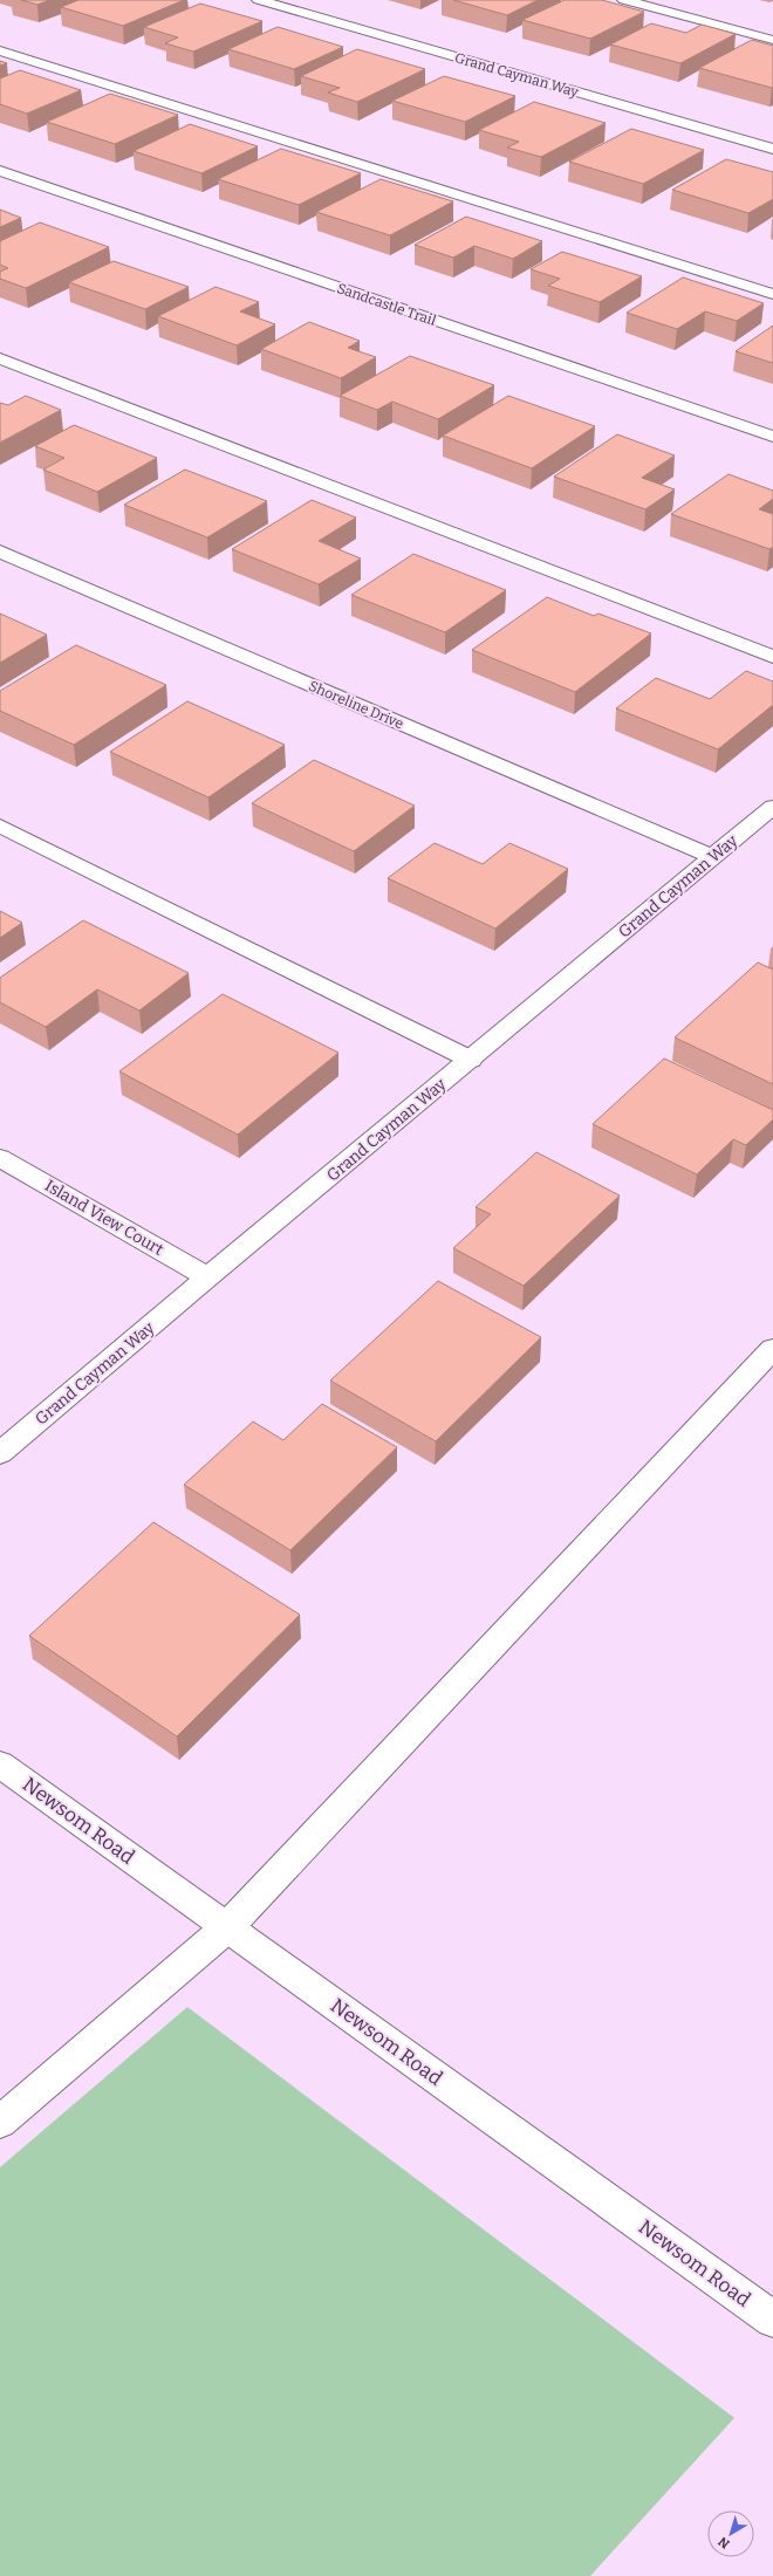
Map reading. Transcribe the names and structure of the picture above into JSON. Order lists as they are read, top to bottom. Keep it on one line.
{"streets":{"street":["Grand Cayman Way","Sandcastle Trail","Shoreline Drive","Island View Court","Newsom Road"]},"crossings":[["Grand Cayman Way","Shoreline Drive"],["Grand Cayman Way","Island View Court"]],"north":"bottom left"}
